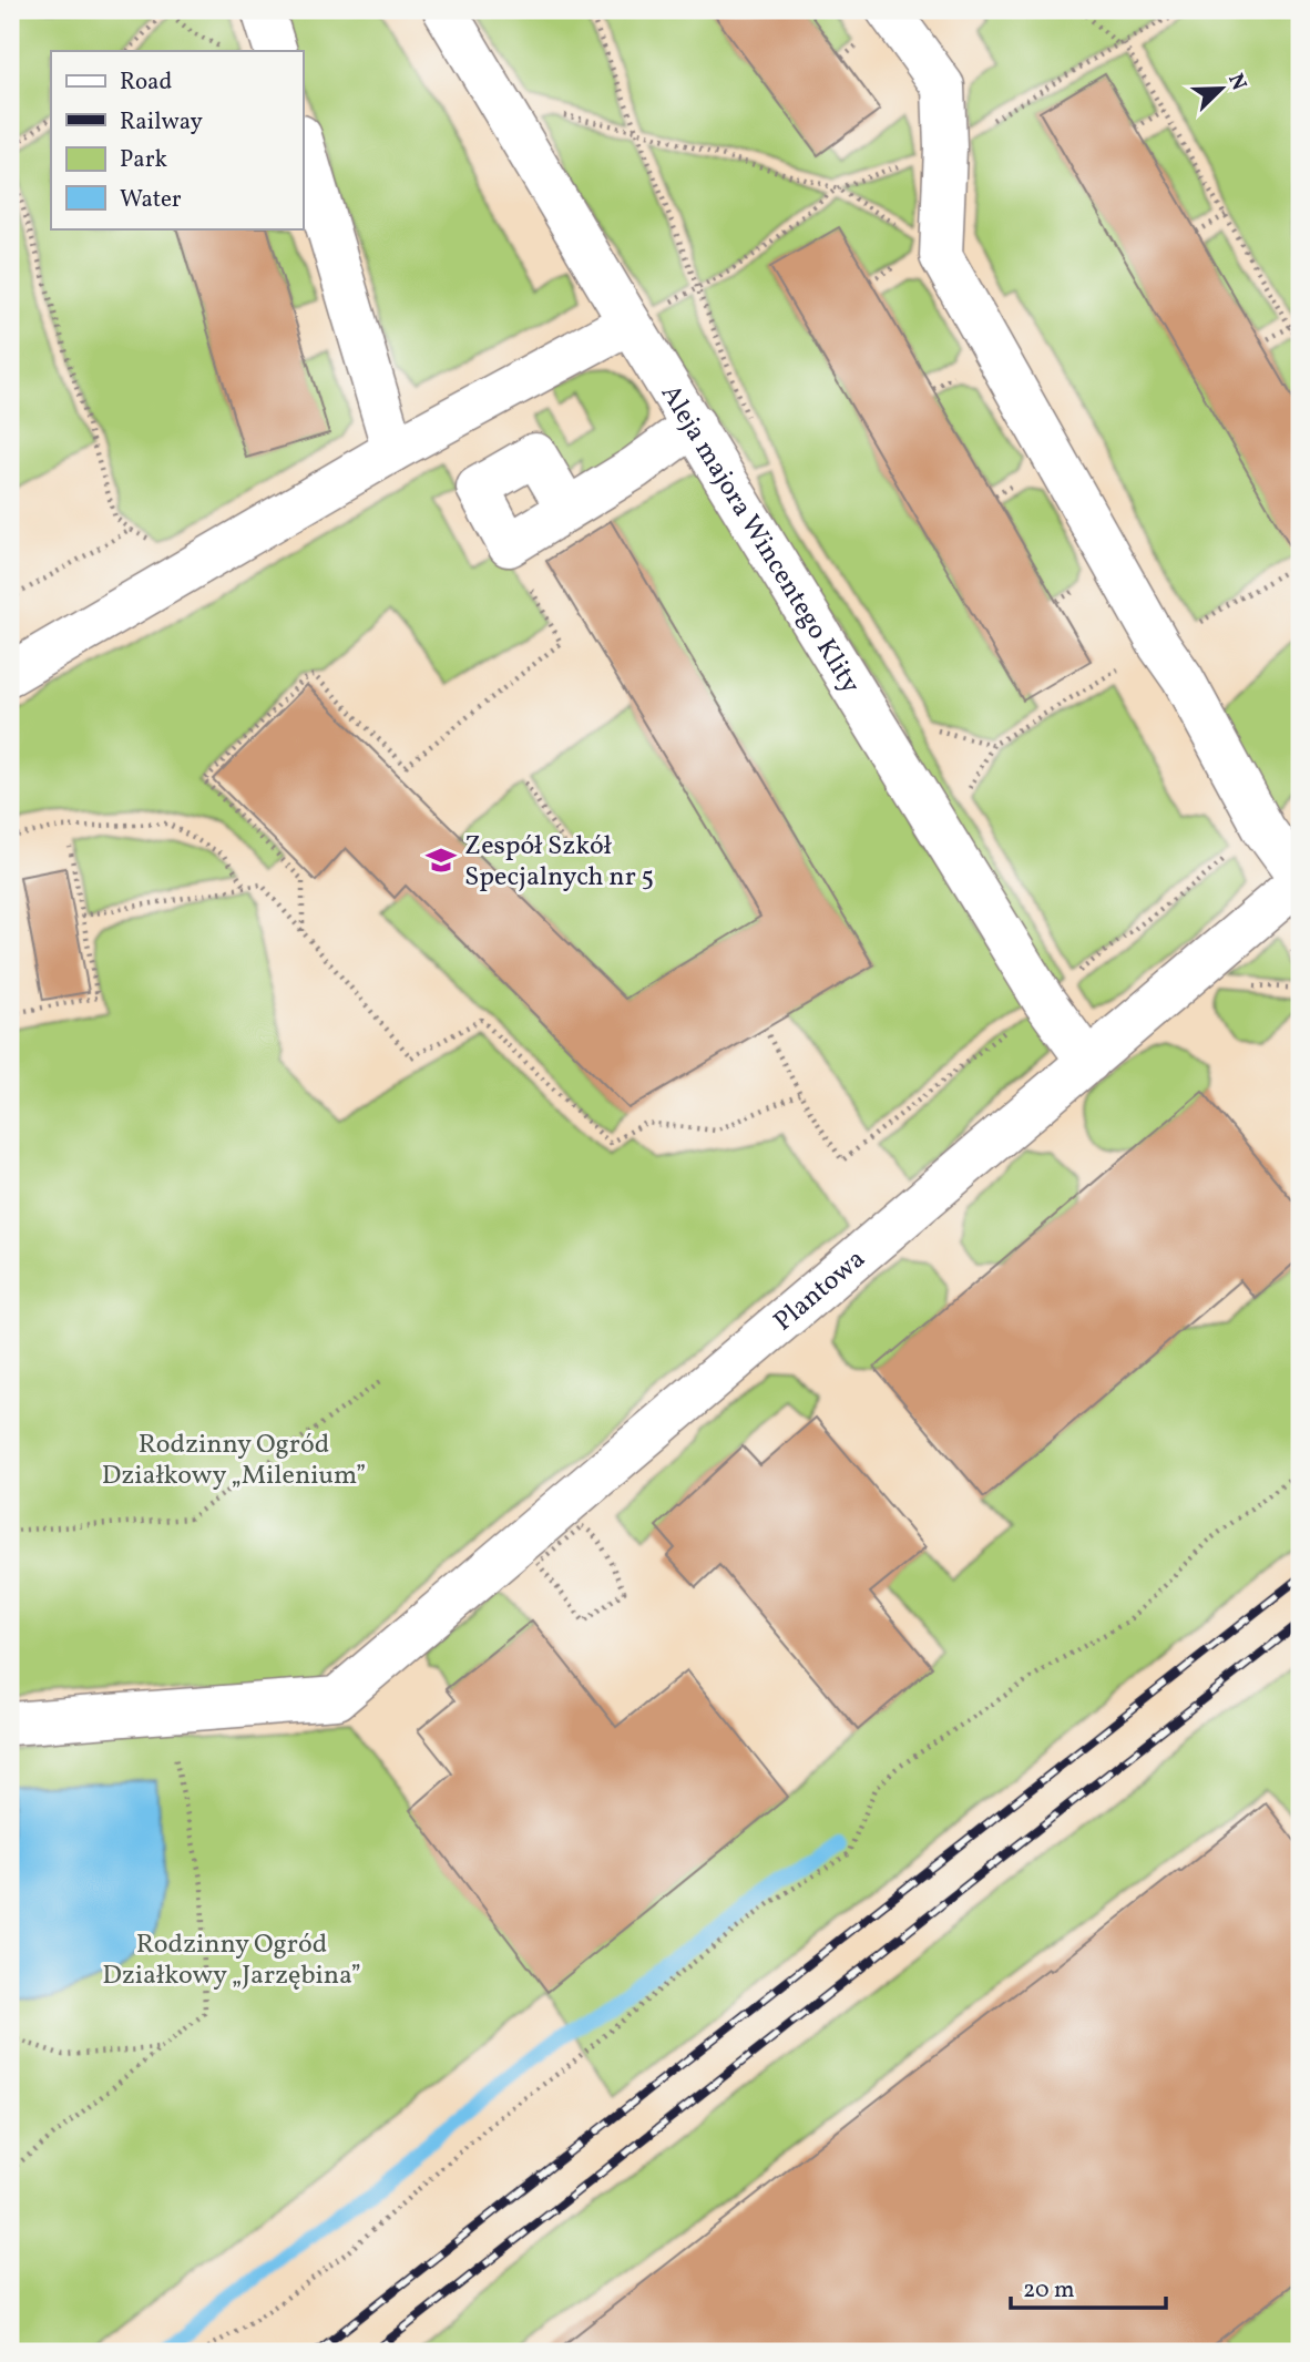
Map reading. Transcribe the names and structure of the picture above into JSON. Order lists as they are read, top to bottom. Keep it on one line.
{"streets":{"street":["Aleja majora Wincentego Klity","Plantowa"]},"crossings":[["Aleja majora Wincentego Klity","Plantowa"]],"parks":["Rodzinny Ogród Działkowy „Milenium”","Rodzinny Ogród Działkowy „Jarzębina”"],"places":{"school or university":["Zespół Szkół Specjalnych nr 5"]},"legend":["Road","Railway","Park","Water"],"scale_bar":"20 m","north":"top right"}
